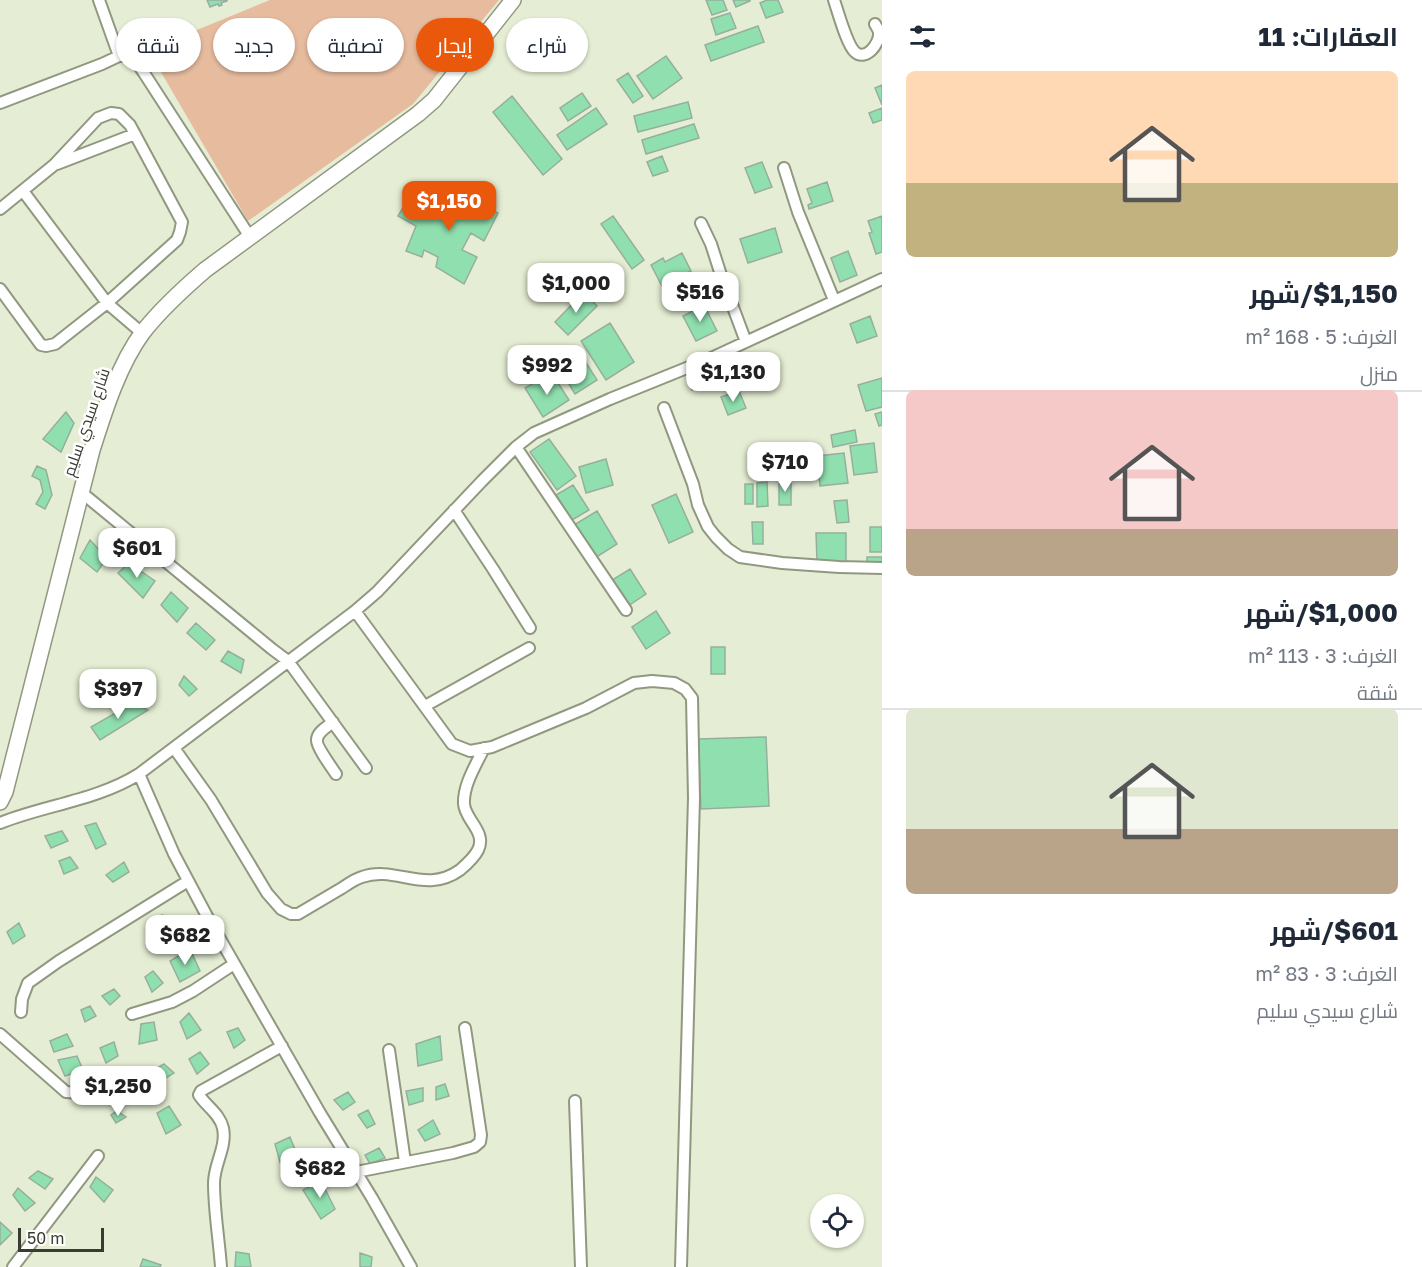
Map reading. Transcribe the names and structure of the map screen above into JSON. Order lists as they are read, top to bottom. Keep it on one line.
{"streets":{"main road":["شارع سيدي سليم"]},"scale_bar":"50 m","page":{"heading":"العقارات: 11","chip":["شراء","إيجار","تصفية","جديد","شقة"],"list":[{"name":"$1,150/شهر","note":"الغرف: 5 · 168 m² · منزل"},{"name":"$1,000/شهر","note":"الغرف: 3 · 113 m² · شقة"},{"name":"$601/شهر","note":"الغرف: 3 · 83 m² · شارع سيدي سليم"}],"price":["$1,150","$1,000","$516","$992","$1,130","$710","$601","$397","$682","$1,250","$682"],"scale":"50 m"}}
